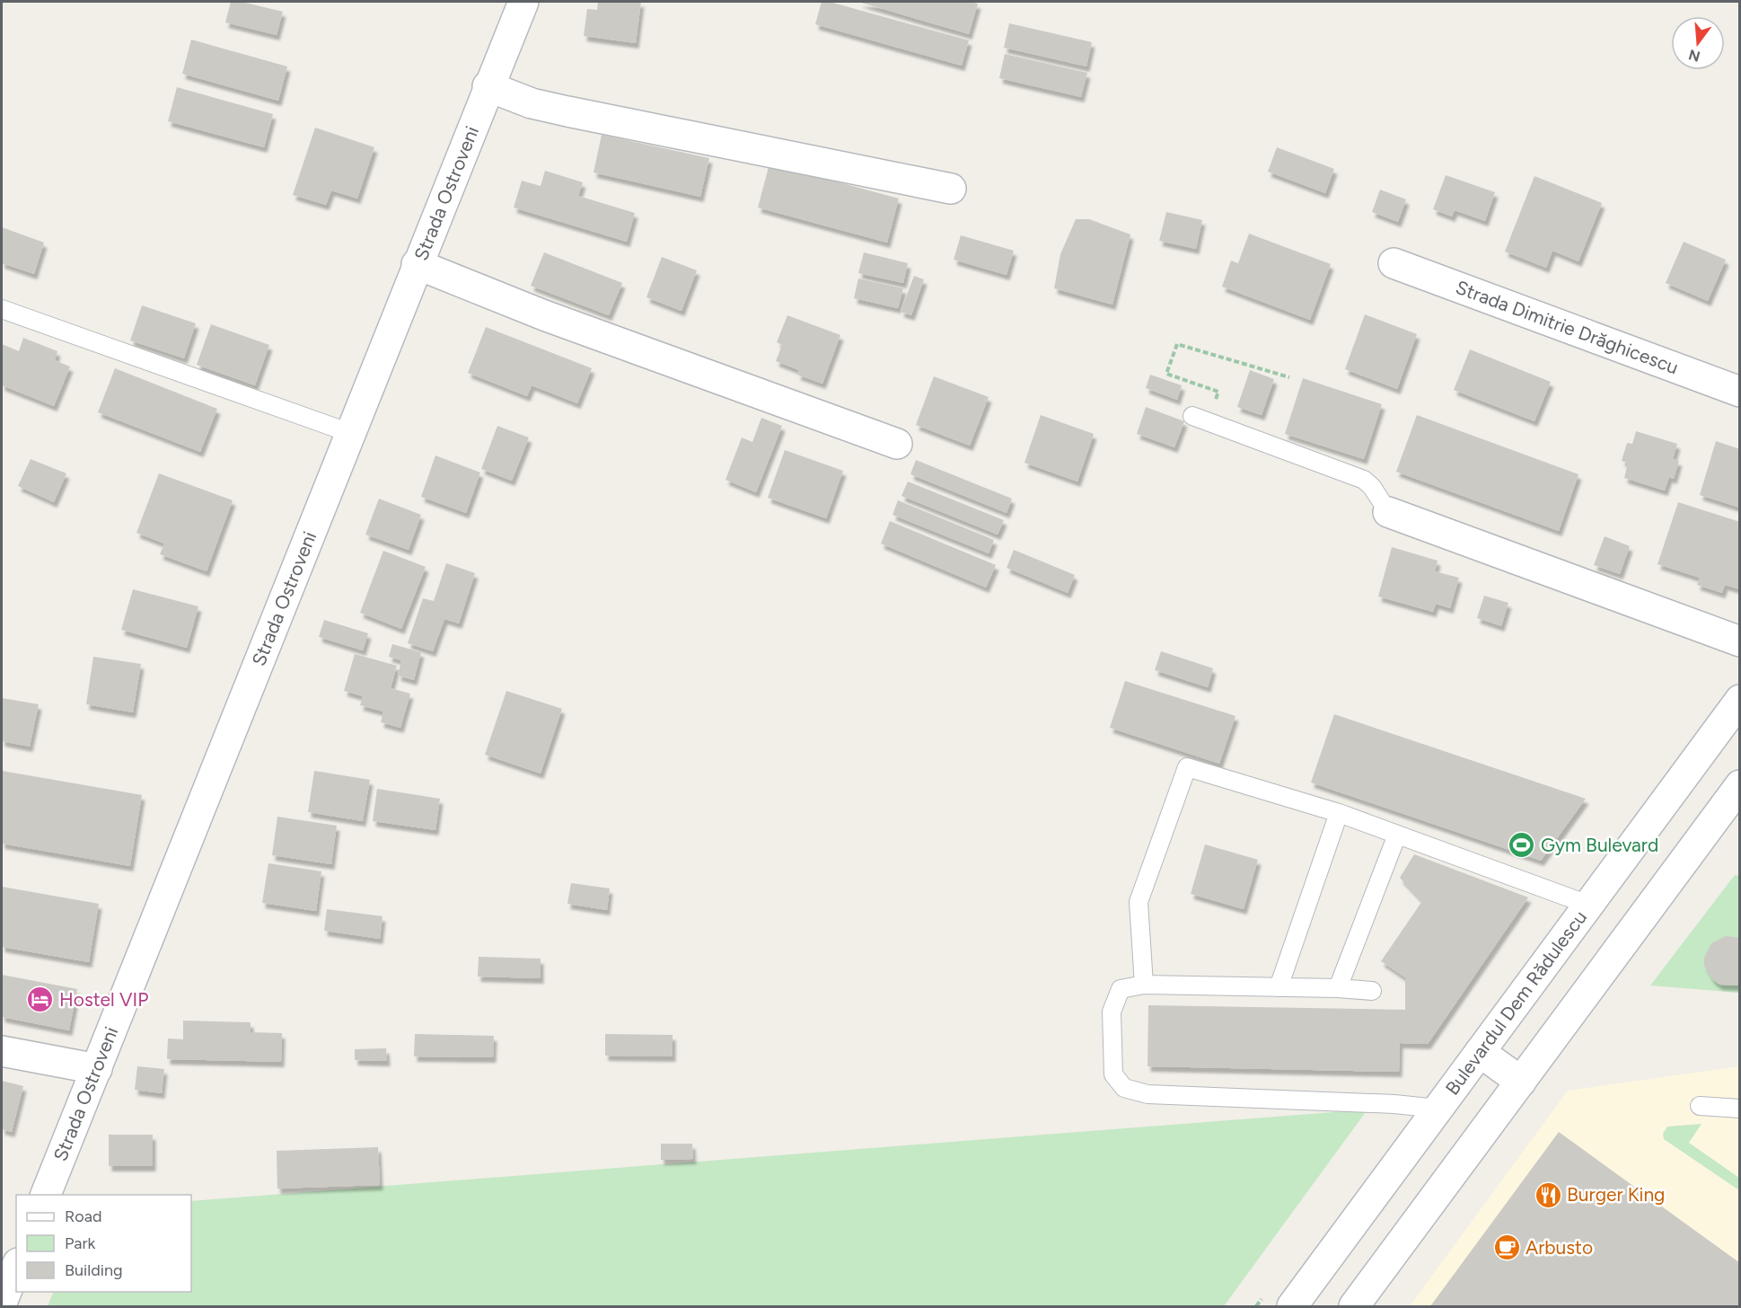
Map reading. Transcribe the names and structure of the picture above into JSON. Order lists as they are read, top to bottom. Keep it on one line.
{"streets":{"street":["Strada Ostroveni","Strada Dimitrie Drăghicescu","Bulevardul Dem Rădulescu"]},"places":{"sports":["Gym Bulevard"],"hotel":["Hostel VIP"],"restaurant":["Burger King"],"cafe":["Arbusto"]},"legend":["Road","Park","Building"],"north":"bottom"}
